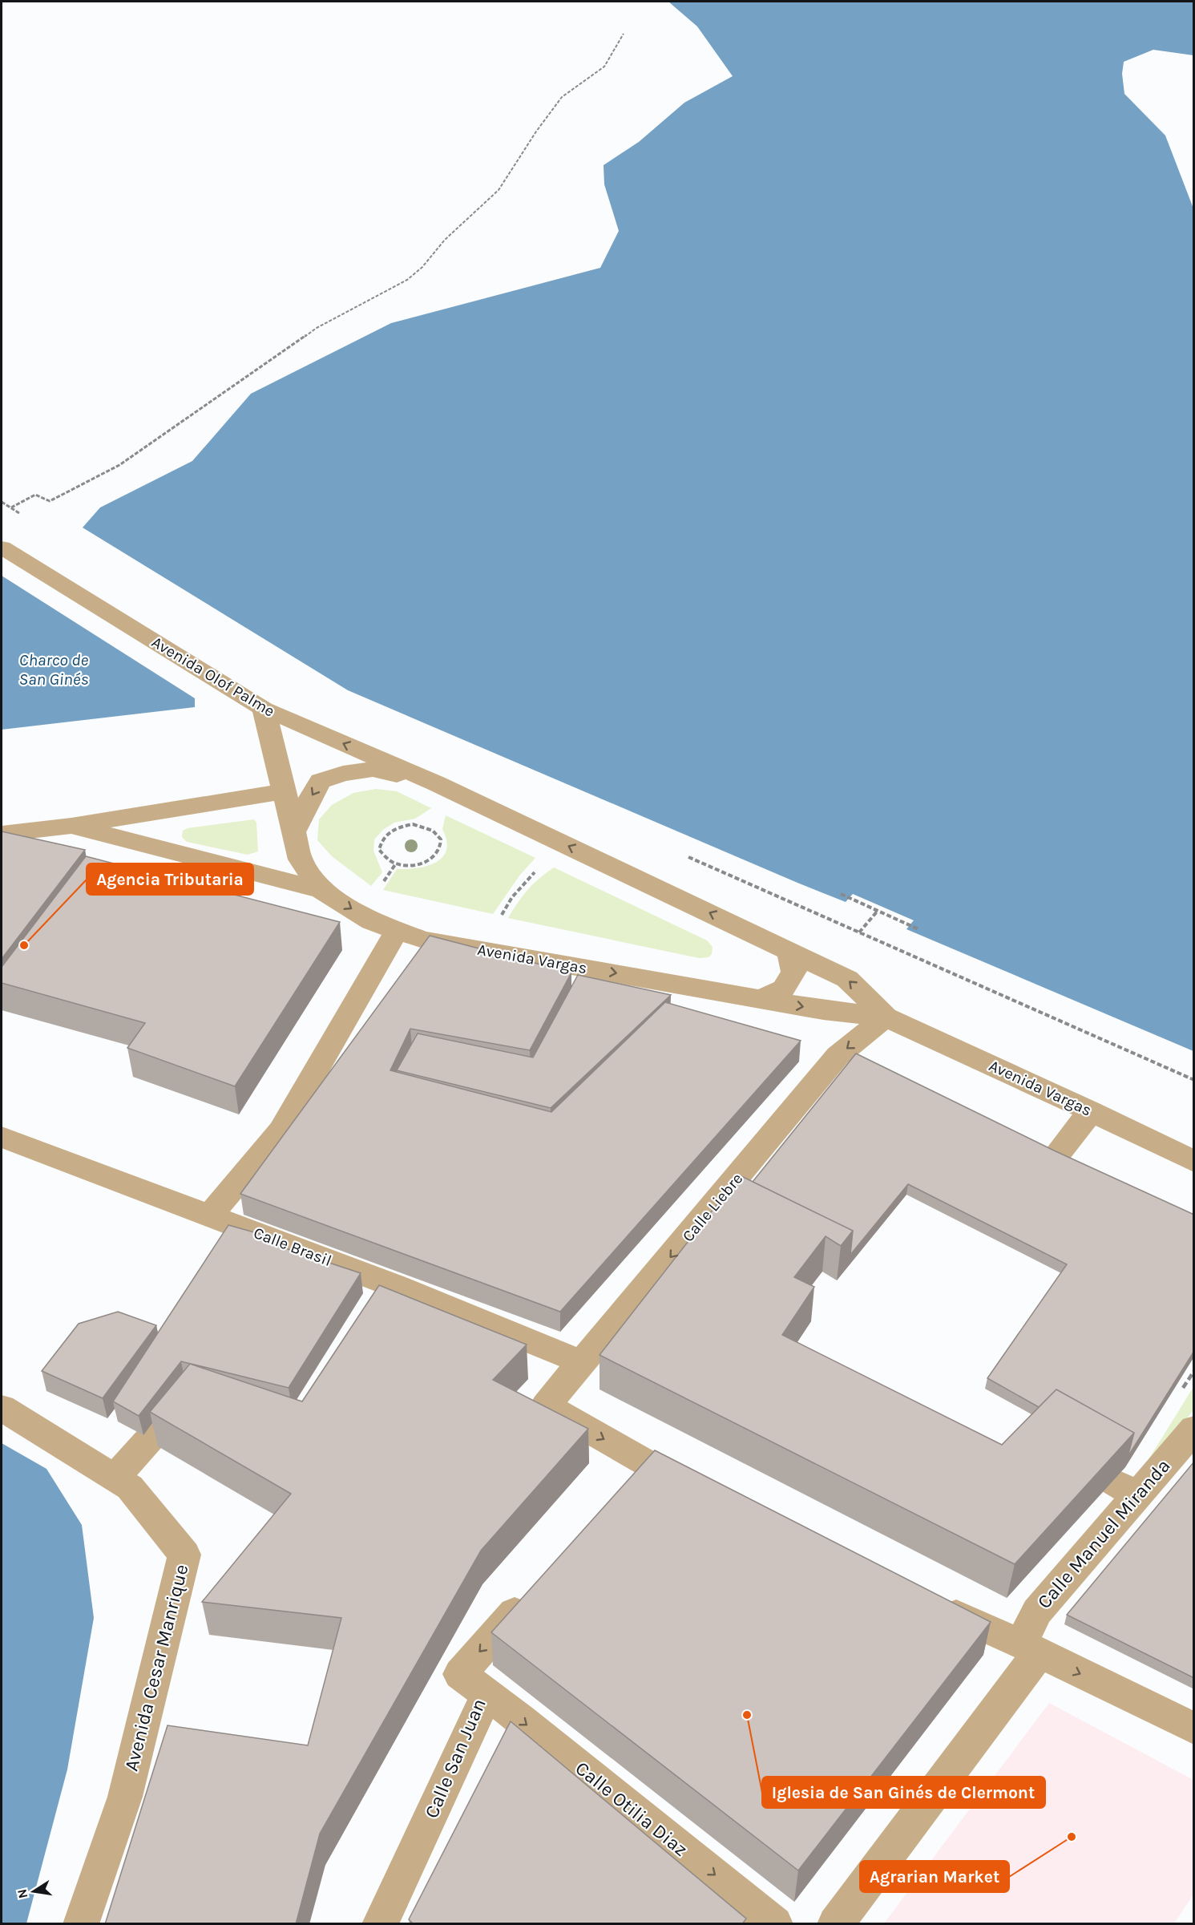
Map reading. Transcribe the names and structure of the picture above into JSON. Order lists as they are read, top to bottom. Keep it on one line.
{"streets":{"street":["Avenida Olof Palme","Avenida Vargas","Calle Liebre","Calle Brasil","Calle Manuel Miranda","Avenida Cesar Manrique","Calle San Juan","Calle Otilia Diaz"]},"crossings":[["Avenida Olof Palme","Avenida Vargas"],["Avenida Vargas","Calle Liebre"],["Calle Liebre","Calle Brasil"],["Calle San Juan","Calle Otilia Diaz"]],"one_way":["Calle Otilia Diaz"],"water":["Charco de San Ginés"],"places":["Agencia Tributaria","Iglesia de San Ginés de Clermont","Agrarian Market"],"north":"left"}
